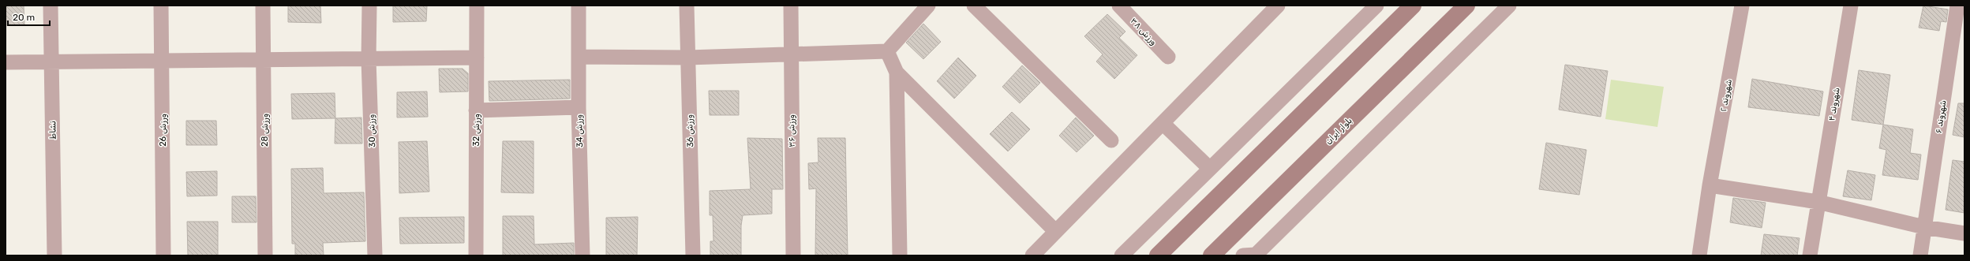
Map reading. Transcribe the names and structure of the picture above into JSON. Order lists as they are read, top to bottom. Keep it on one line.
{"streets":{"street":["ورزش ۳۸","شهروند ۲","شهروند ۴","شهروند ۶","نشاط","ورزش 26","ورزش 28","ورزش 32","ورزش 30","ورزش 34","ورزش 36","ورزش ۳۶","بلوار ایران"]},"scale_bar":"20 m"}
